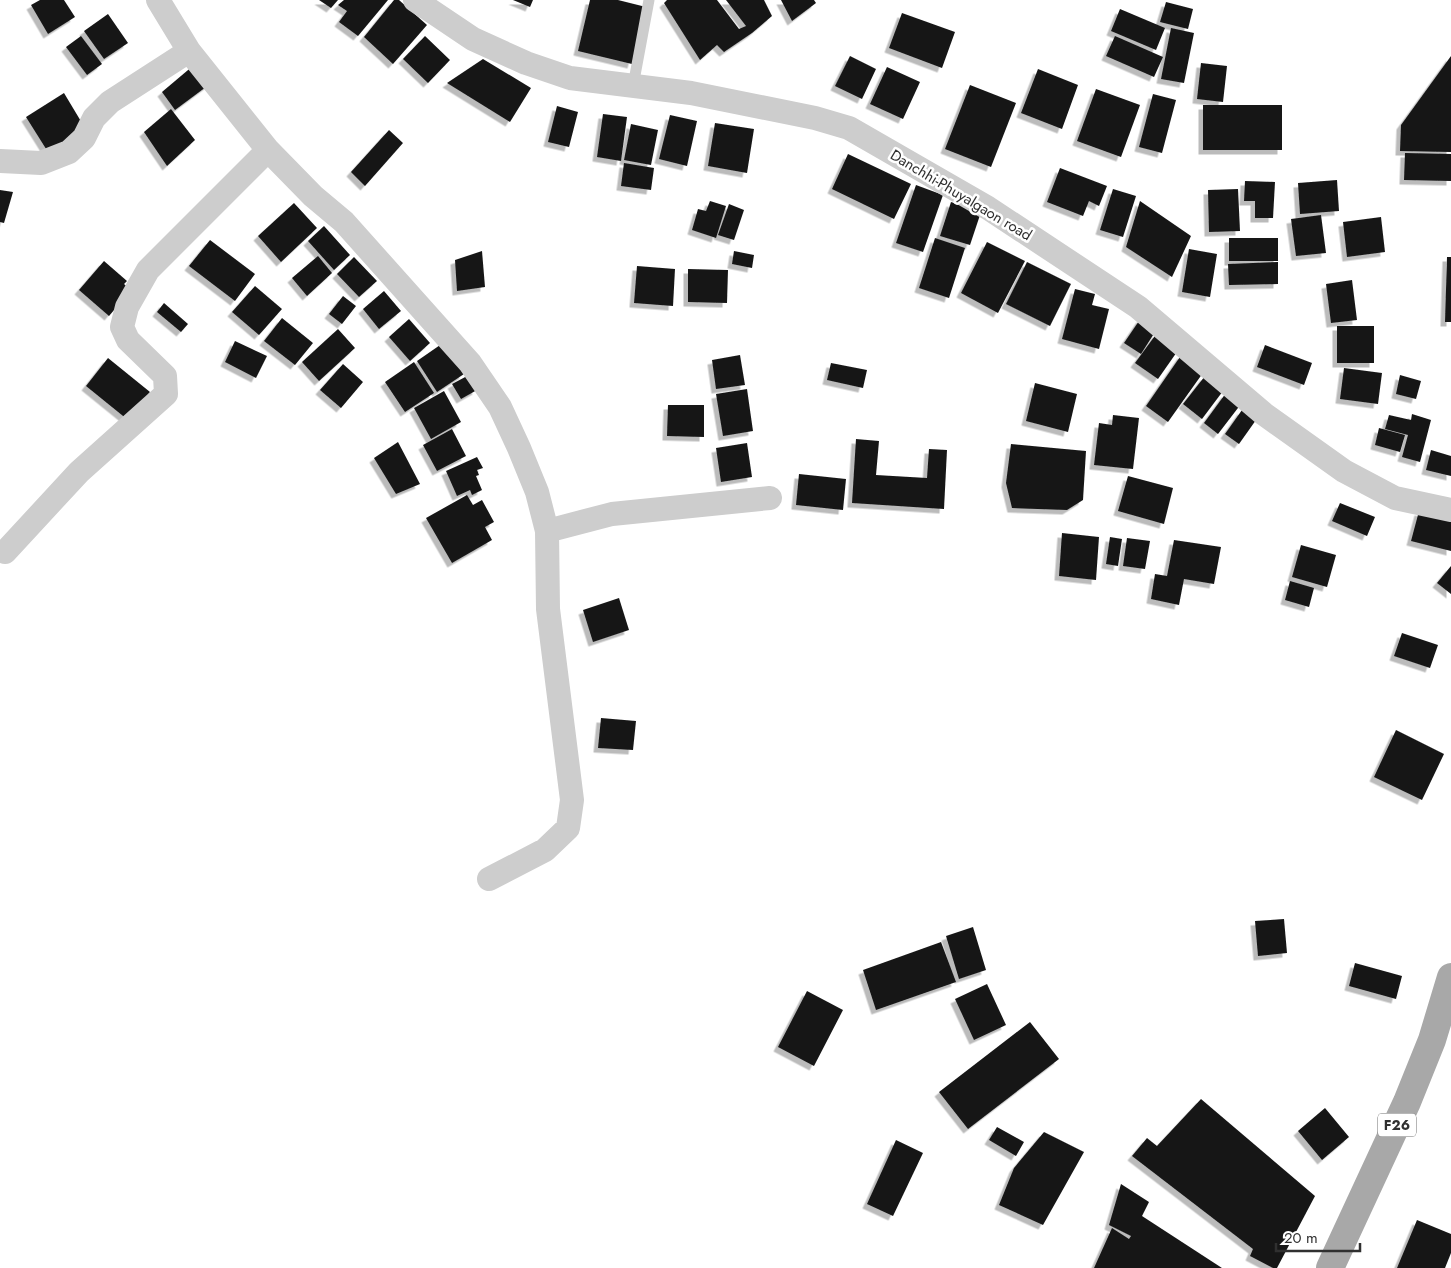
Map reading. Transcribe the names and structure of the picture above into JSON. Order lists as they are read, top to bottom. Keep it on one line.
{"streets":{"main road":["F26"],"street":["Danchhi-Phuyalgaon road"]},"scale_bar":"20 m"}
